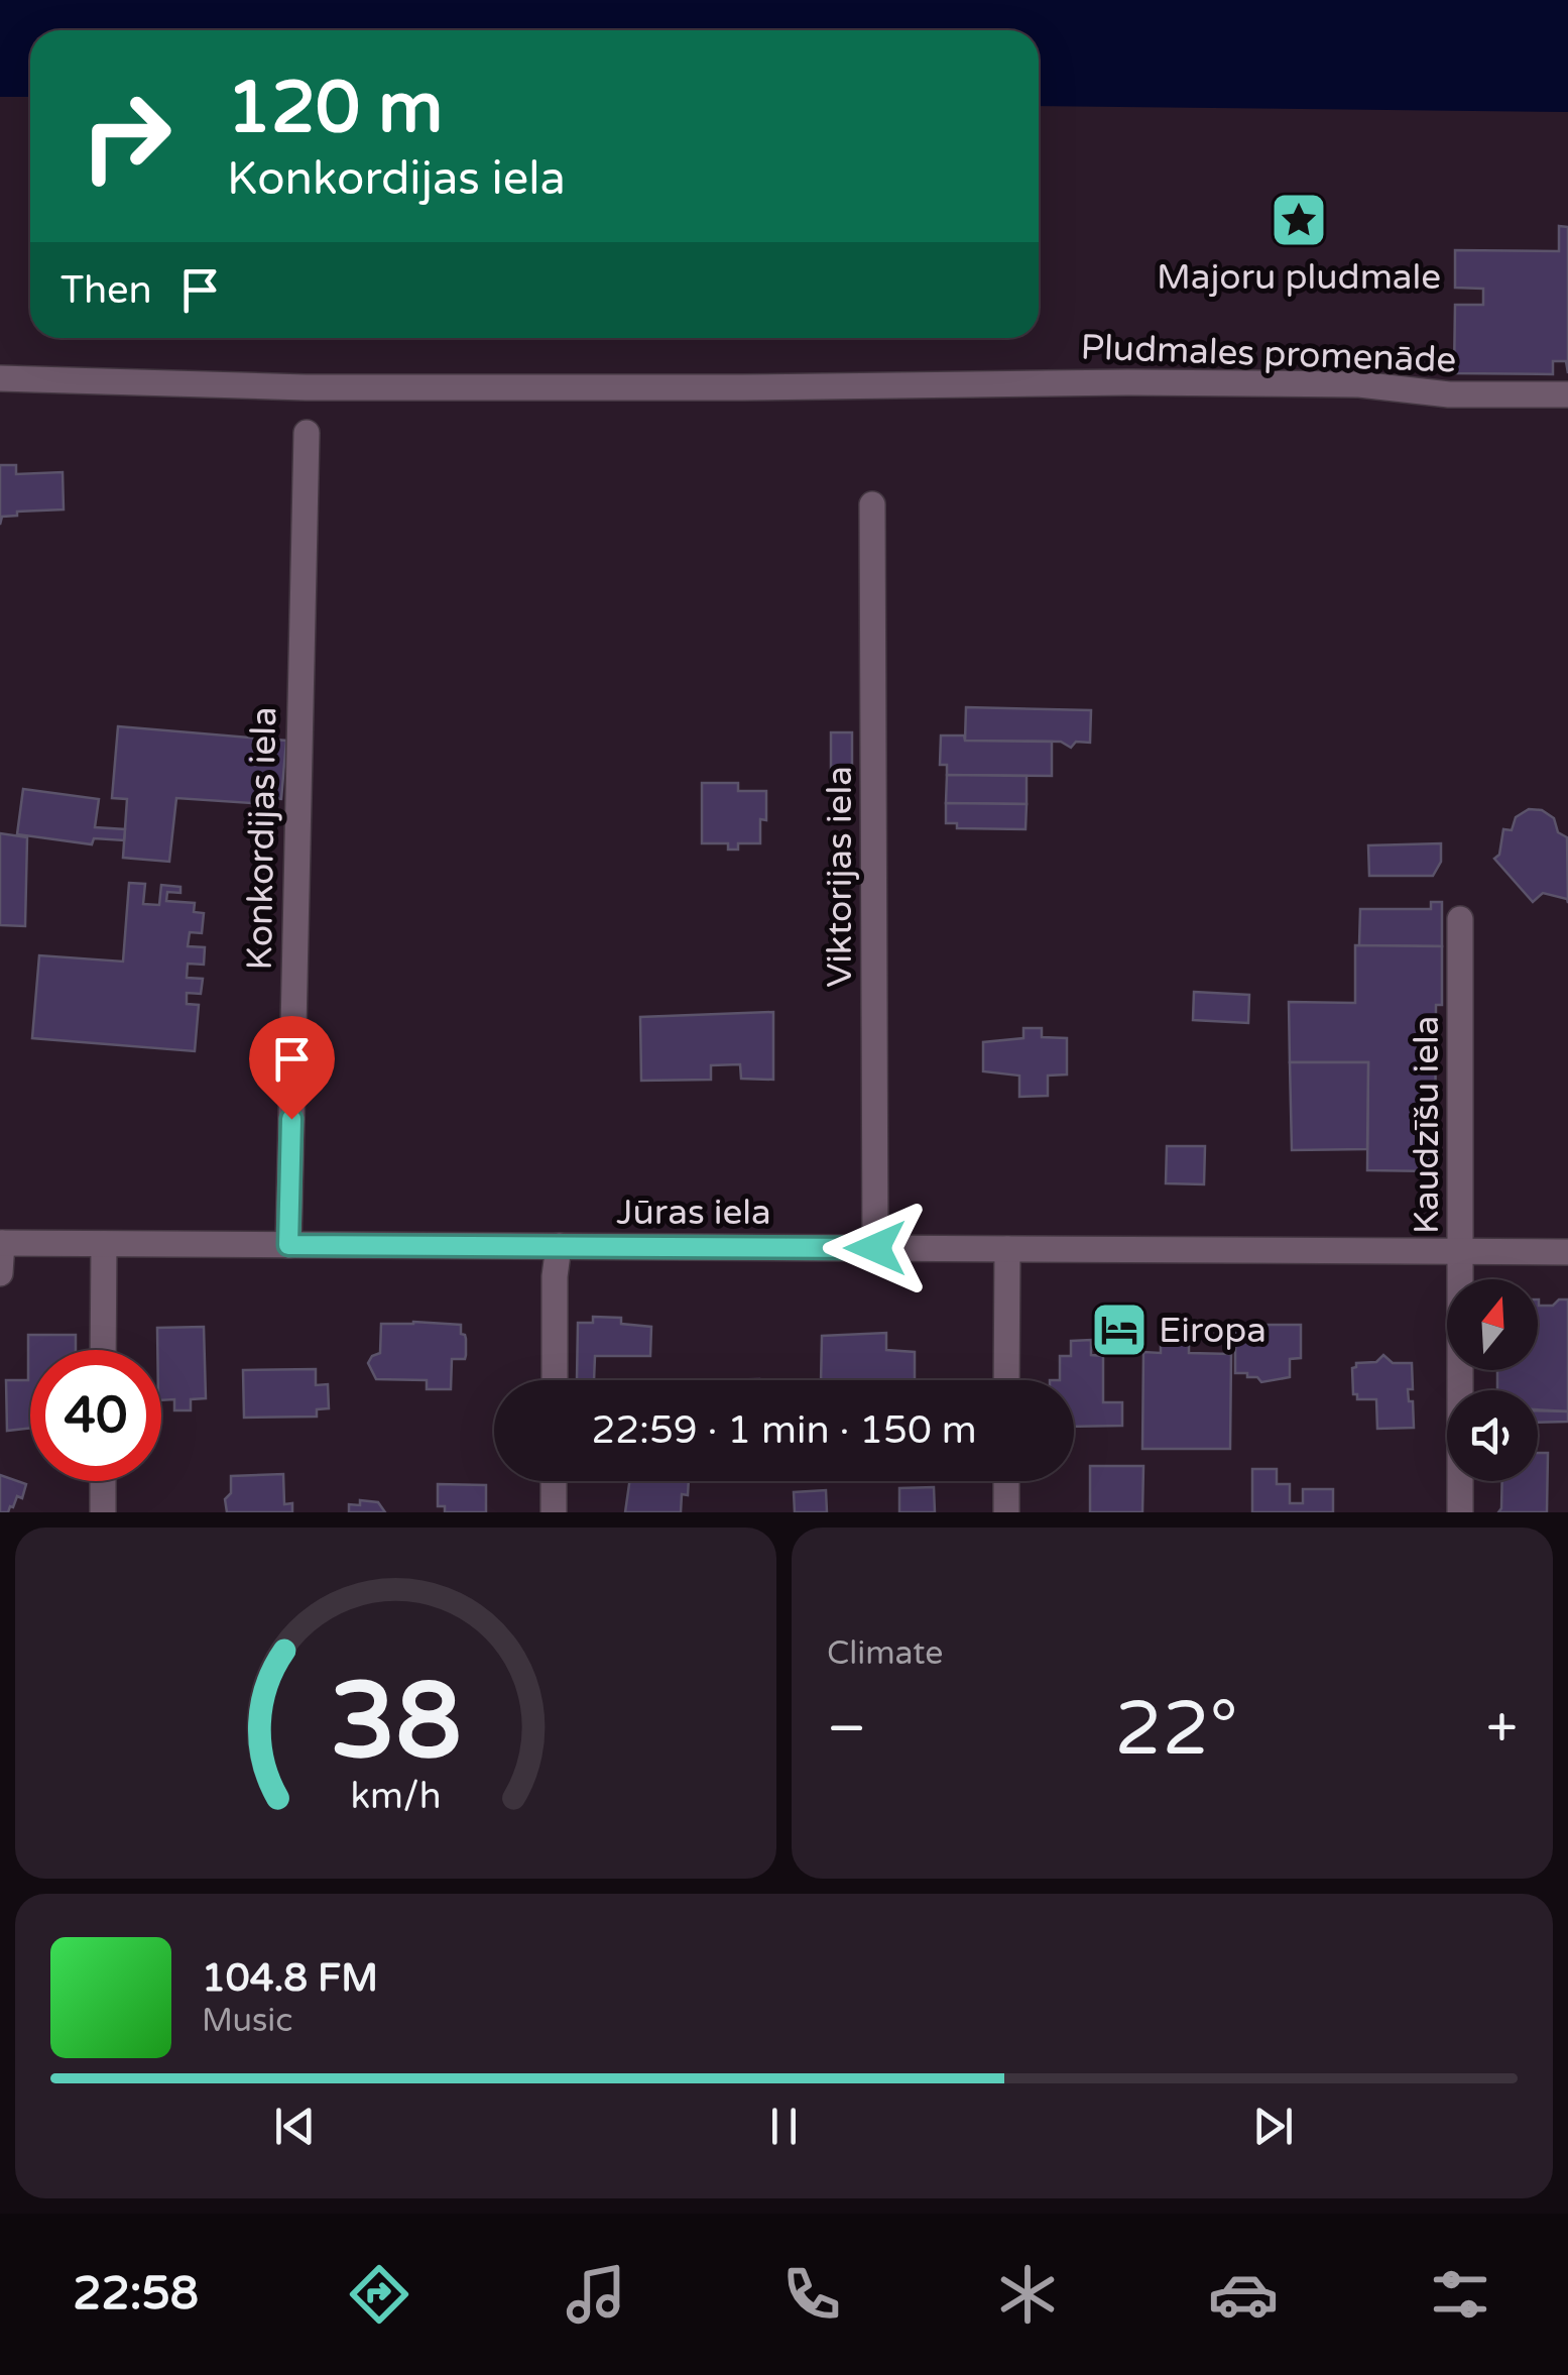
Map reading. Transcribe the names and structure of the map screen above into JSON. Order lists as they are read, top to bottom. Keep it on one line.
{"streets":{"street":["Pludmales promenāde","Konkordijas iela","Viktorijas iela","Kaudzīšu iela","Jūras iela"]},"crossings":[["Konkordijas iela","Jūras iela"],["Viktorijas iela","Jūras iela"],["Kaudzīšu iela","Jūras iela"]],"places":{"place":["Majoru pludmale"],"hotel":["Eiropa"]},"north":"top","page":{"turn":["120 m","Konkordijas iela"],"then":"Then","limit":"40","trip":"22:59 · 1 min · 150 m","tile":"Climate","heat":["−","22°","+"],"song":["104.8 FM","Music"],"tabs":"22:58","gauge":["38","km/h"]}}
